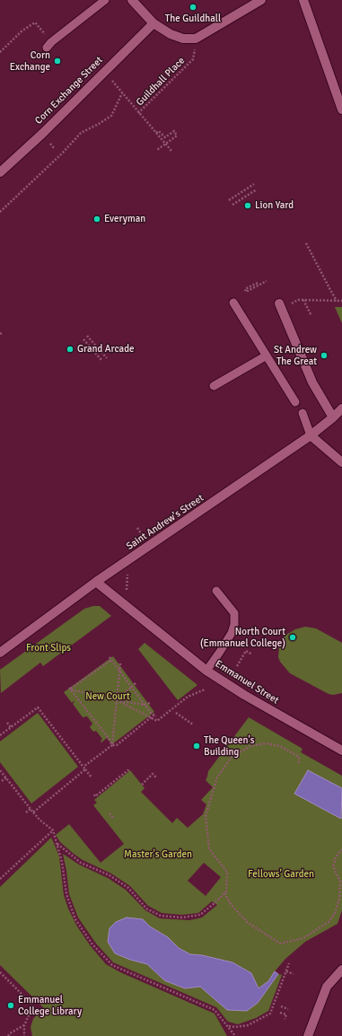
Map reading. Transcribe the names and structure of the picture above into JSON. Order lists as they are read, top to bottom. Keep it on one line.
{"streets":{"street":["Corn Exchange Street","Saint Andrew's Street","Emmanuel Street"],"path":["Guildhall Place"]},"crossings":[["Saint Andrew's Street","Emmanuel Street"]],"parks":["Front Slips","New Court","Master's Garden","Fellows' Garden"],"places":["The Guildhall","Corn Exchange","Lion Yard","Everyman","Grand Arcade","St Andrew The Great","North Court (Emmanuel College)","The Queen's Building","Emmanuel College Library"]}
